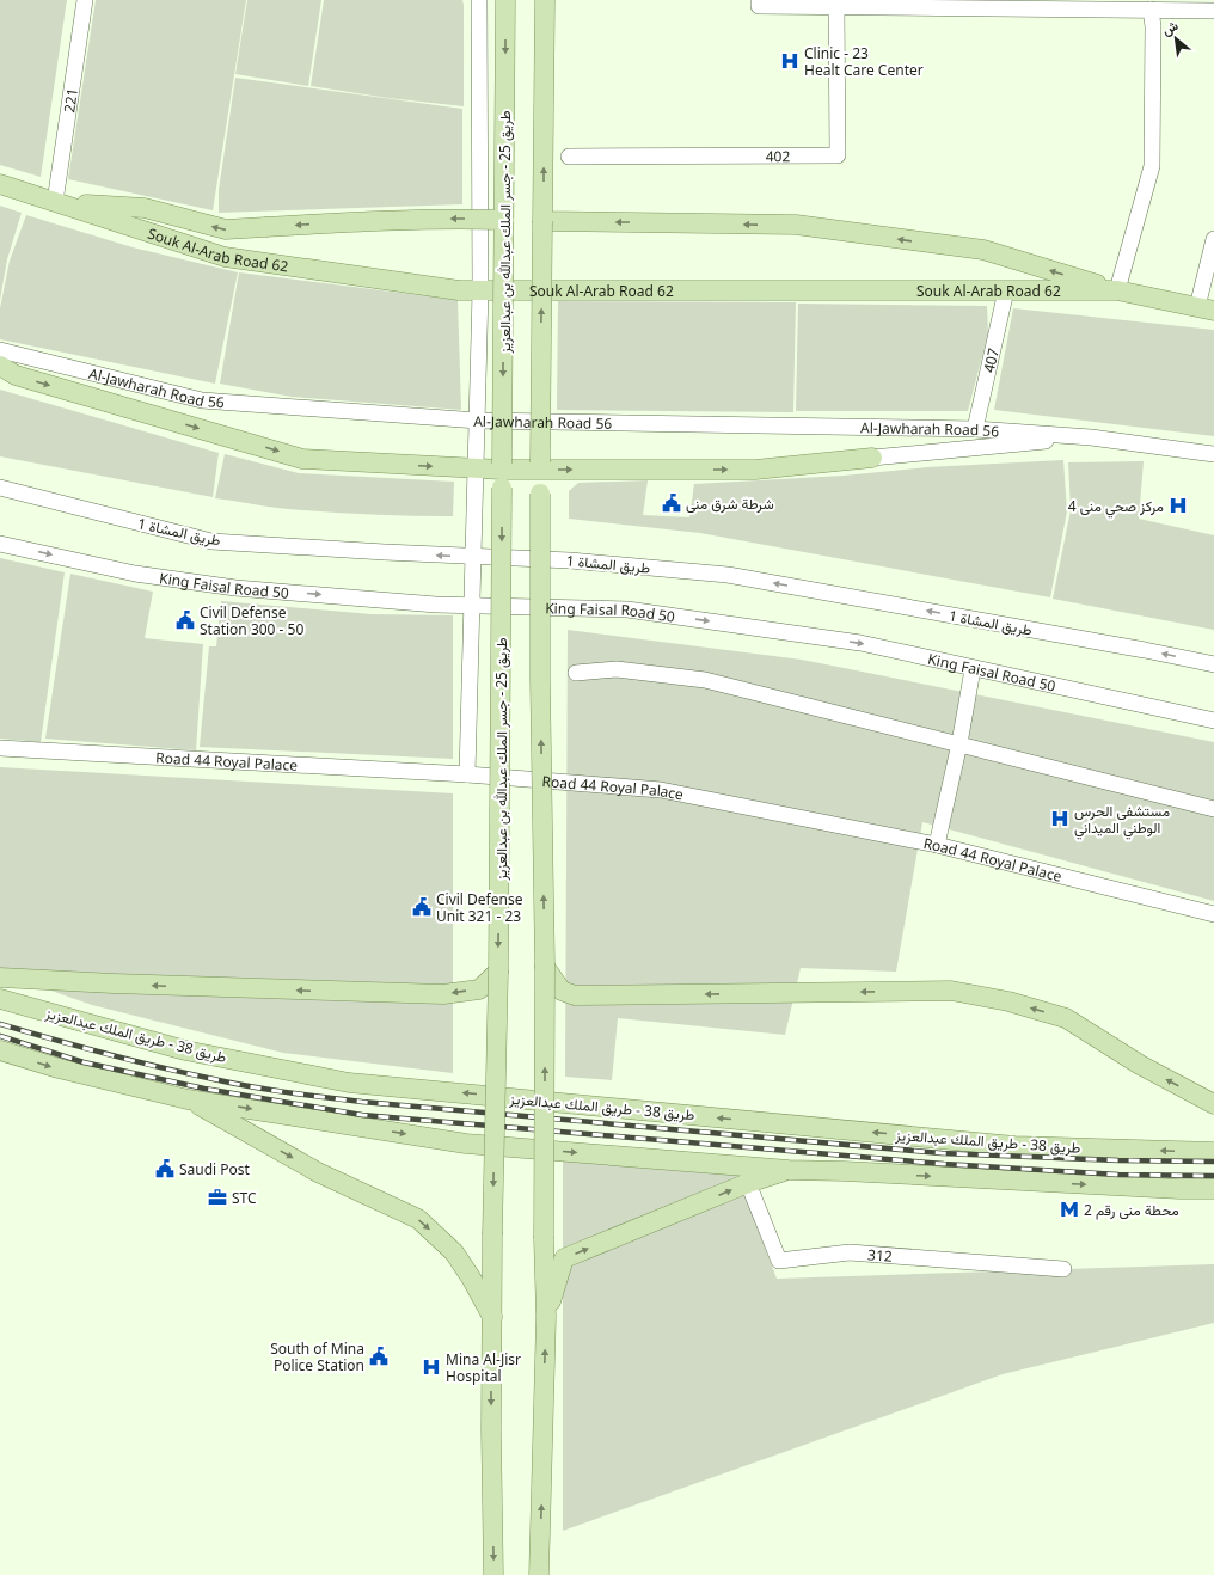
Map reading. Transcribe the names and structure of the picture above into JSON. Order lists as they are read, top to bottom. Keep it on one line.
{"streets":{"main road":["طريق 25 - جسر الملك عبدالله بن عبدالعزيز","Souk Al-Arab Road 62","طريق 38 - طريق الملك عبدالعزيز"],"street":["221","402","407","Al-Jawharah Road 56","طريق المشاة 1","King Faisal Road 50","Road 44 Royal Palace","312"]},"crossings":[["221","Souk Al-Arab Road 62"],["Souk Al-Arab Road 62","407"],["407","Al-Jawharah Road 56"]],"places":{"hospital":["Clinic - 23 Healt Care Center","مركز صحي منى 4","مستشفى الحرس الوطني الميداني","Mina Al-Jisr Hospital"],"public building":["شرطة شرق منى","Civil Defense Station 300 - 50","Civil Defense Unit 321 - 23","Saudi Post","South of Mina Police Station"],"office":["STC"],"metro station":["محطة منى رقم 2"]},"north":"top left"}
